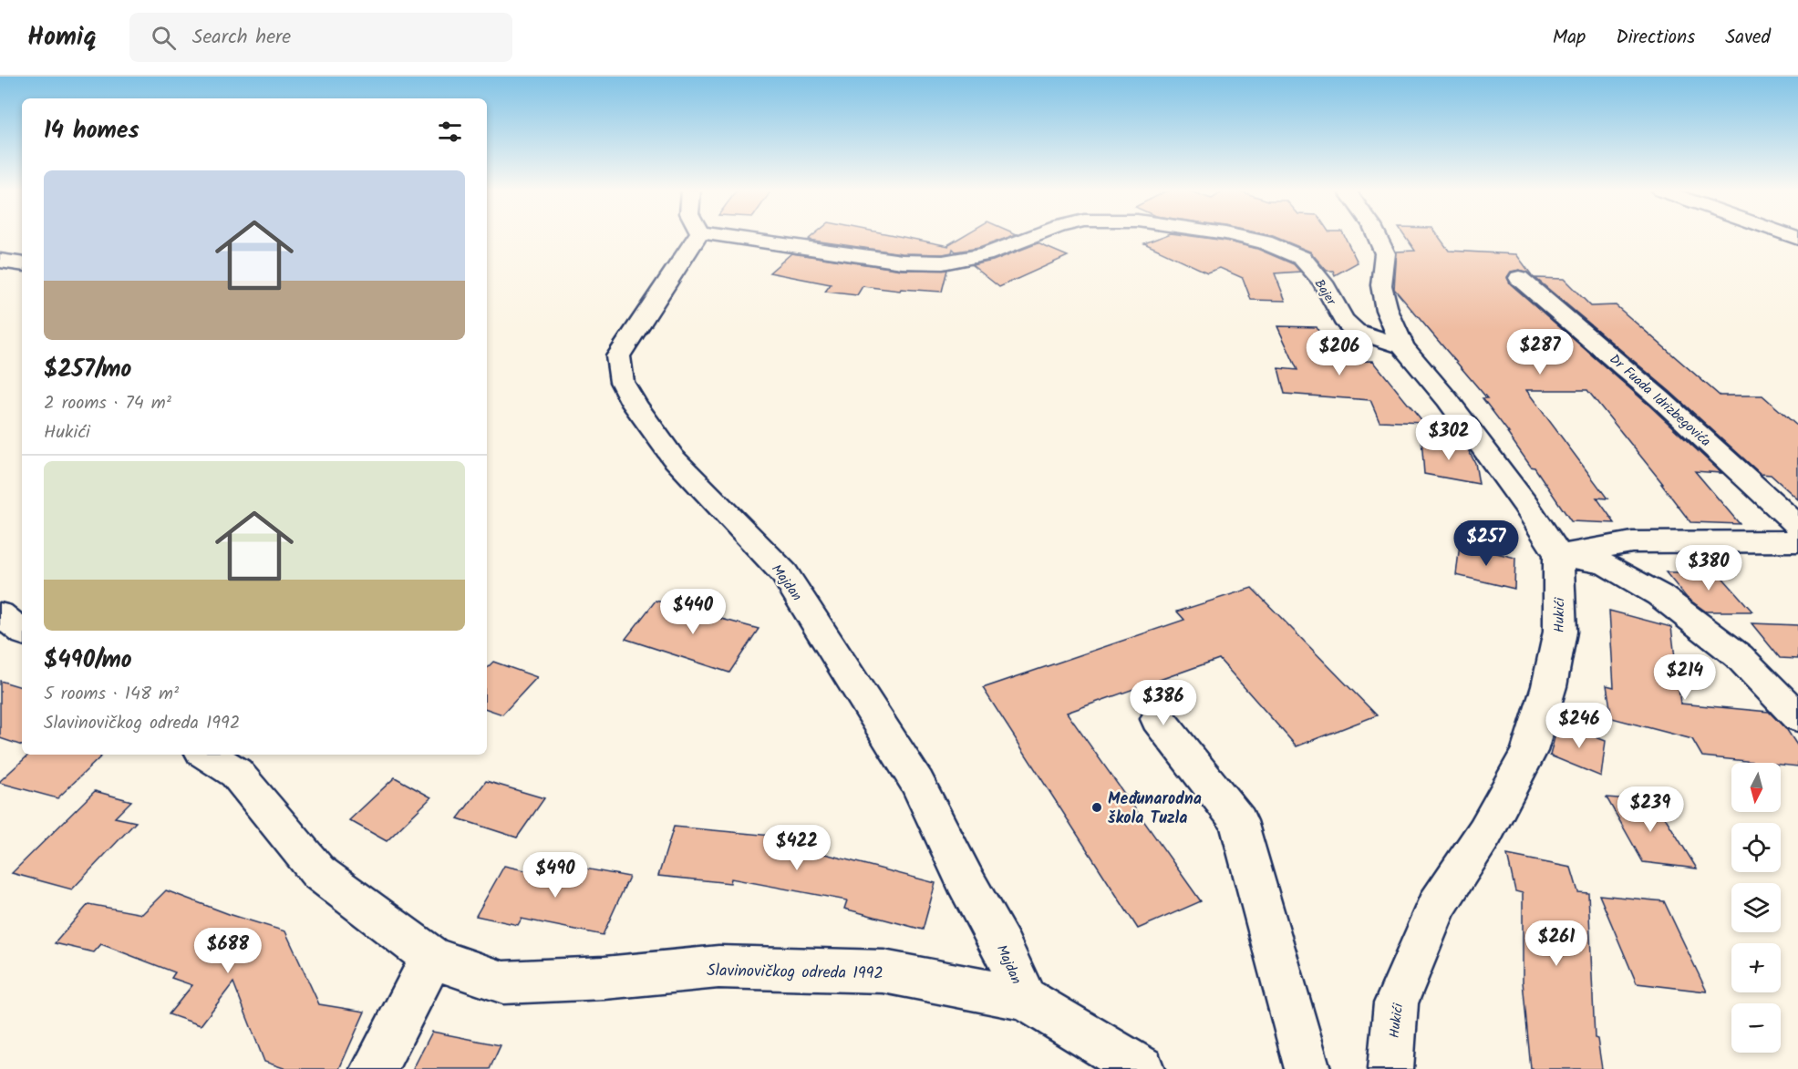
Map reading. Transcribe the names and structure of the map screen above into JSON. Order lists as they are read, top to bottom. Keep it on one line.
{"streets":{"street":["Bajer","Dr Fuada Idrizbegovića","Majdan","Hukići","Slavinovičkog odreda 1992"]},"crossings":[["Majdan","Slavinovičkog odreda 1992"]],"places":["Međunarodna škola Tuzla"],"north":"bottom","page":{"header":"Homiq","search":"Search here","nav":["Map","Directions","Saved"],"heading":"14 homes","list":[{"name":"$257/mo","note":"2 rooms · 74 m² · Hukići"},{"name":"$490/mo","note":"5 rooms · 148 m² · Slavinovičkog odreda 1992"}],"price":["$287","$206","$302","$257","$380","$440","$214","$386","$246","$239","$422","$490","$261","$688"],"map_buttons":["+","−"]}}
